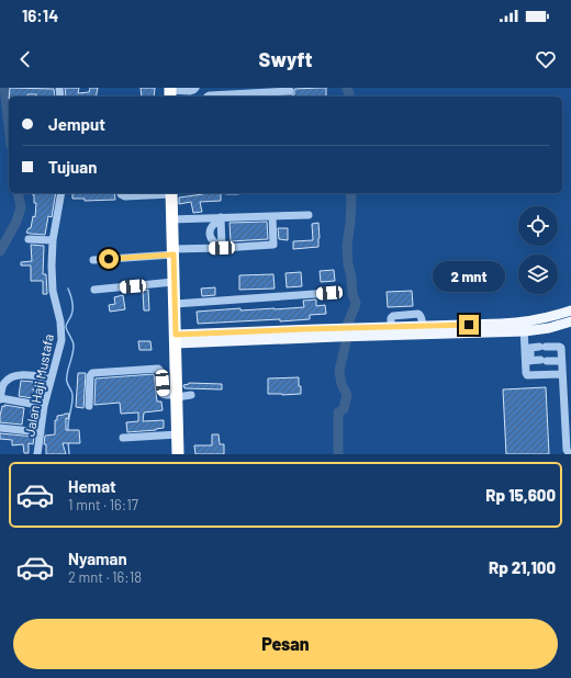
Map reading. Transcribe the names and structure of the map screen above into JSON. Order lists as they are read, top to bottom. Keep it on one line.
{"streets":{"street":["Jalan Haji Mustafa"]},"page":{"status":"16:14","header":"Swyft","banner":["Jemput","Tujuan"],"bubble":"2 mnt","list":[{"name":"Hemat","note":"1 mnt · 16:17","value":"Rp 15,600"},{"name":"Nyaman","note":"2 mnt · 16:18","value":"Rp 21,100"}],"buttons":"Pesan"}}
